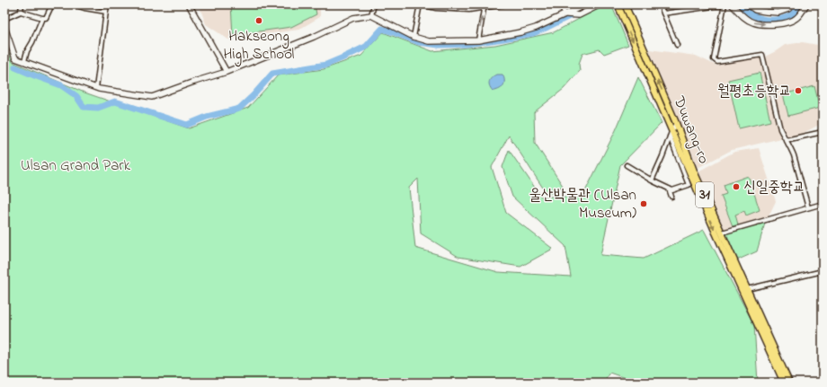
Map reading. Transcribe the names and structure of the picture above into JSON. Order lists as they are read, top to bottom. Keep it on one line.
{"streets":{"main road":["Duwang-ro","31"]},"parks":["Ulsan Grand Park"],"places":["Hakseong High School","월평초등학교","신일중학교","울산박물관 (Ulsan Museum)"]}
